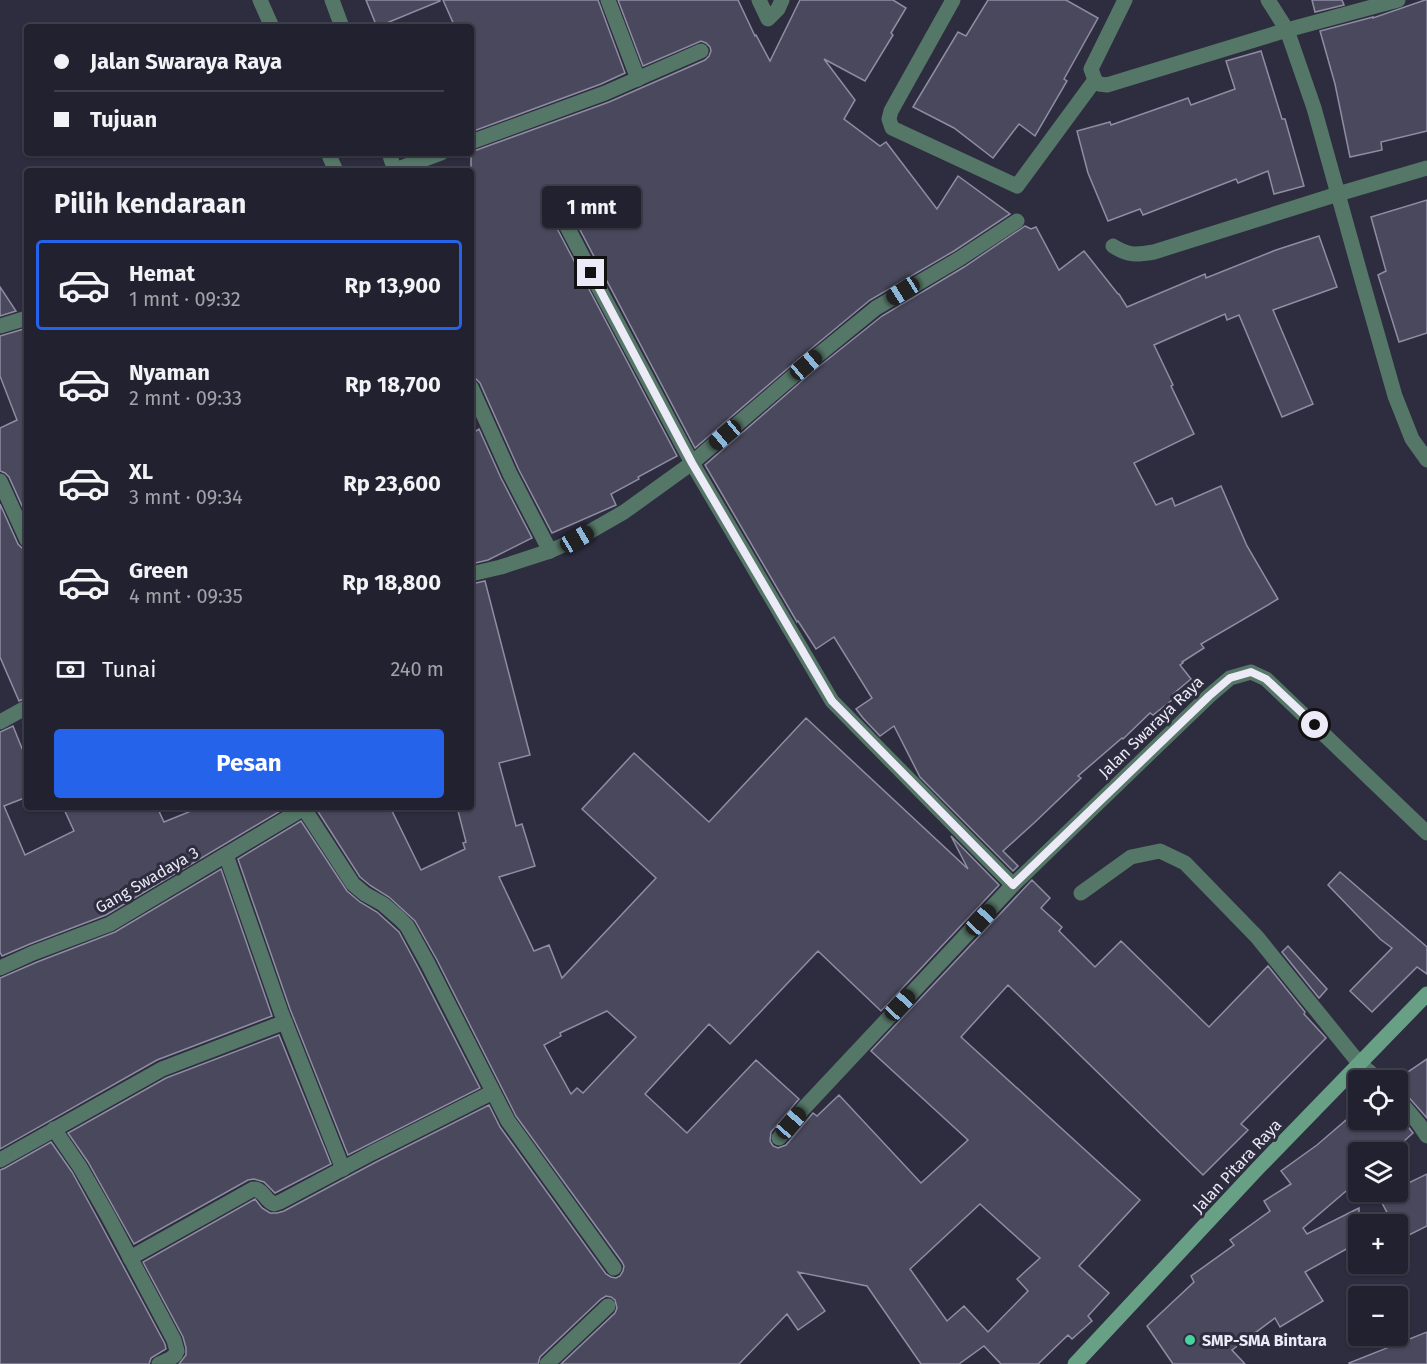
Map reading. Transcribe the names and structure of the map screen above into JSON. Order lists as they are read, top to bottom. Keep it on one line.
{"streets":{"main road":["Jalan Pitara Raya"],"street":["Jalan Swaraya Raya","Gang Swadaya 3"]},"places":["SMP-SMA Bintara"],"page":{"banner":["Jalan Swaraya Raya","Tujuan"],"heading":"Pilih kendaraan","bubble":"1 mnt","list":[{"name":"Hemat","note":"1 mnt · 09:32","value":"Rp 13,900"},{"name":"Nyaman","note":"2 mnt · 09:33","value":"Rp 18,700"},{"name":"XL","note":"3 mnt · 09:34","value":"Rp 23,600"},{"name":"Green","note":"4 mnt · 09:35","value":"Rp 18,800"}],"pay":["Tunai","240 m"],"buttons":"Pesan","map_buttons":["+","−"]}}
